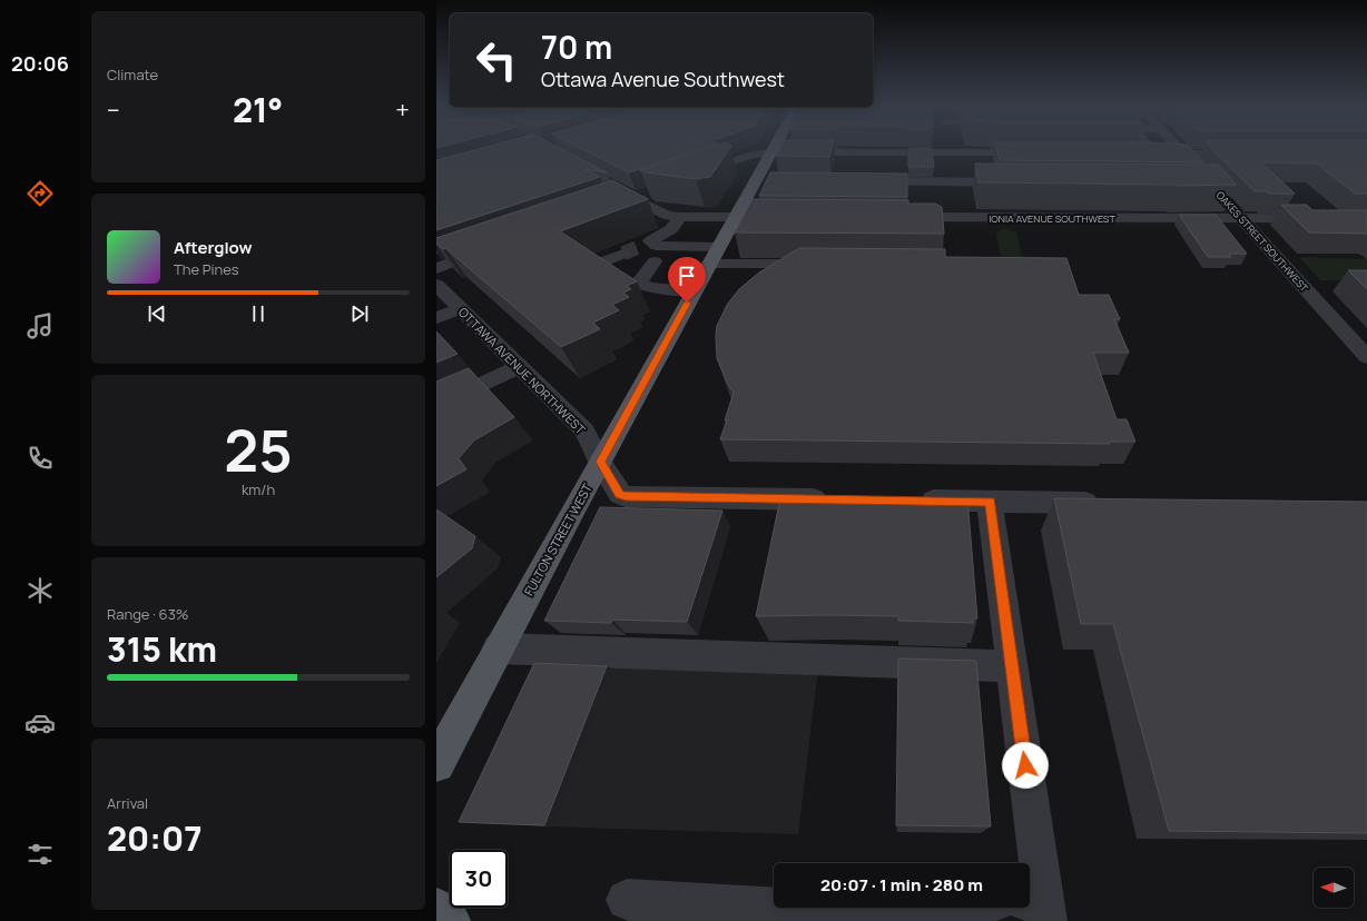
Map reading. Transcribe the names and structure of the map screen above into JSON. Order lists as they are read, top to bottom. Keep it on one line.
{"streets":{"main road":["FULTON STREET WEST"],"street":["IONIA AVENUE SOUTHWEST","OAKES STREET SOUTHWEST","OTTAWA AVENUE NORTHWEST"]},"crossings":[["IONIA AVENUE SOUTHWEST","OAKES STREET SOUTHWEST"],["OTTAWA AVENUE NORTHWEST","FULTON STREET WEST"]],"north":"left","page":{"tabs":"20:06","tile":["Climate",["25","km/h"],["Range · 63%","315 km"],["Arrival","20:07"]],"turn":["70 m","Ottawa Avenue Southwest"],"heat":["−","21°","+"],"song":["Afterglow","The Pines"],"limit":"30","trip":"20:07 · 1 min · 280 m"}}
